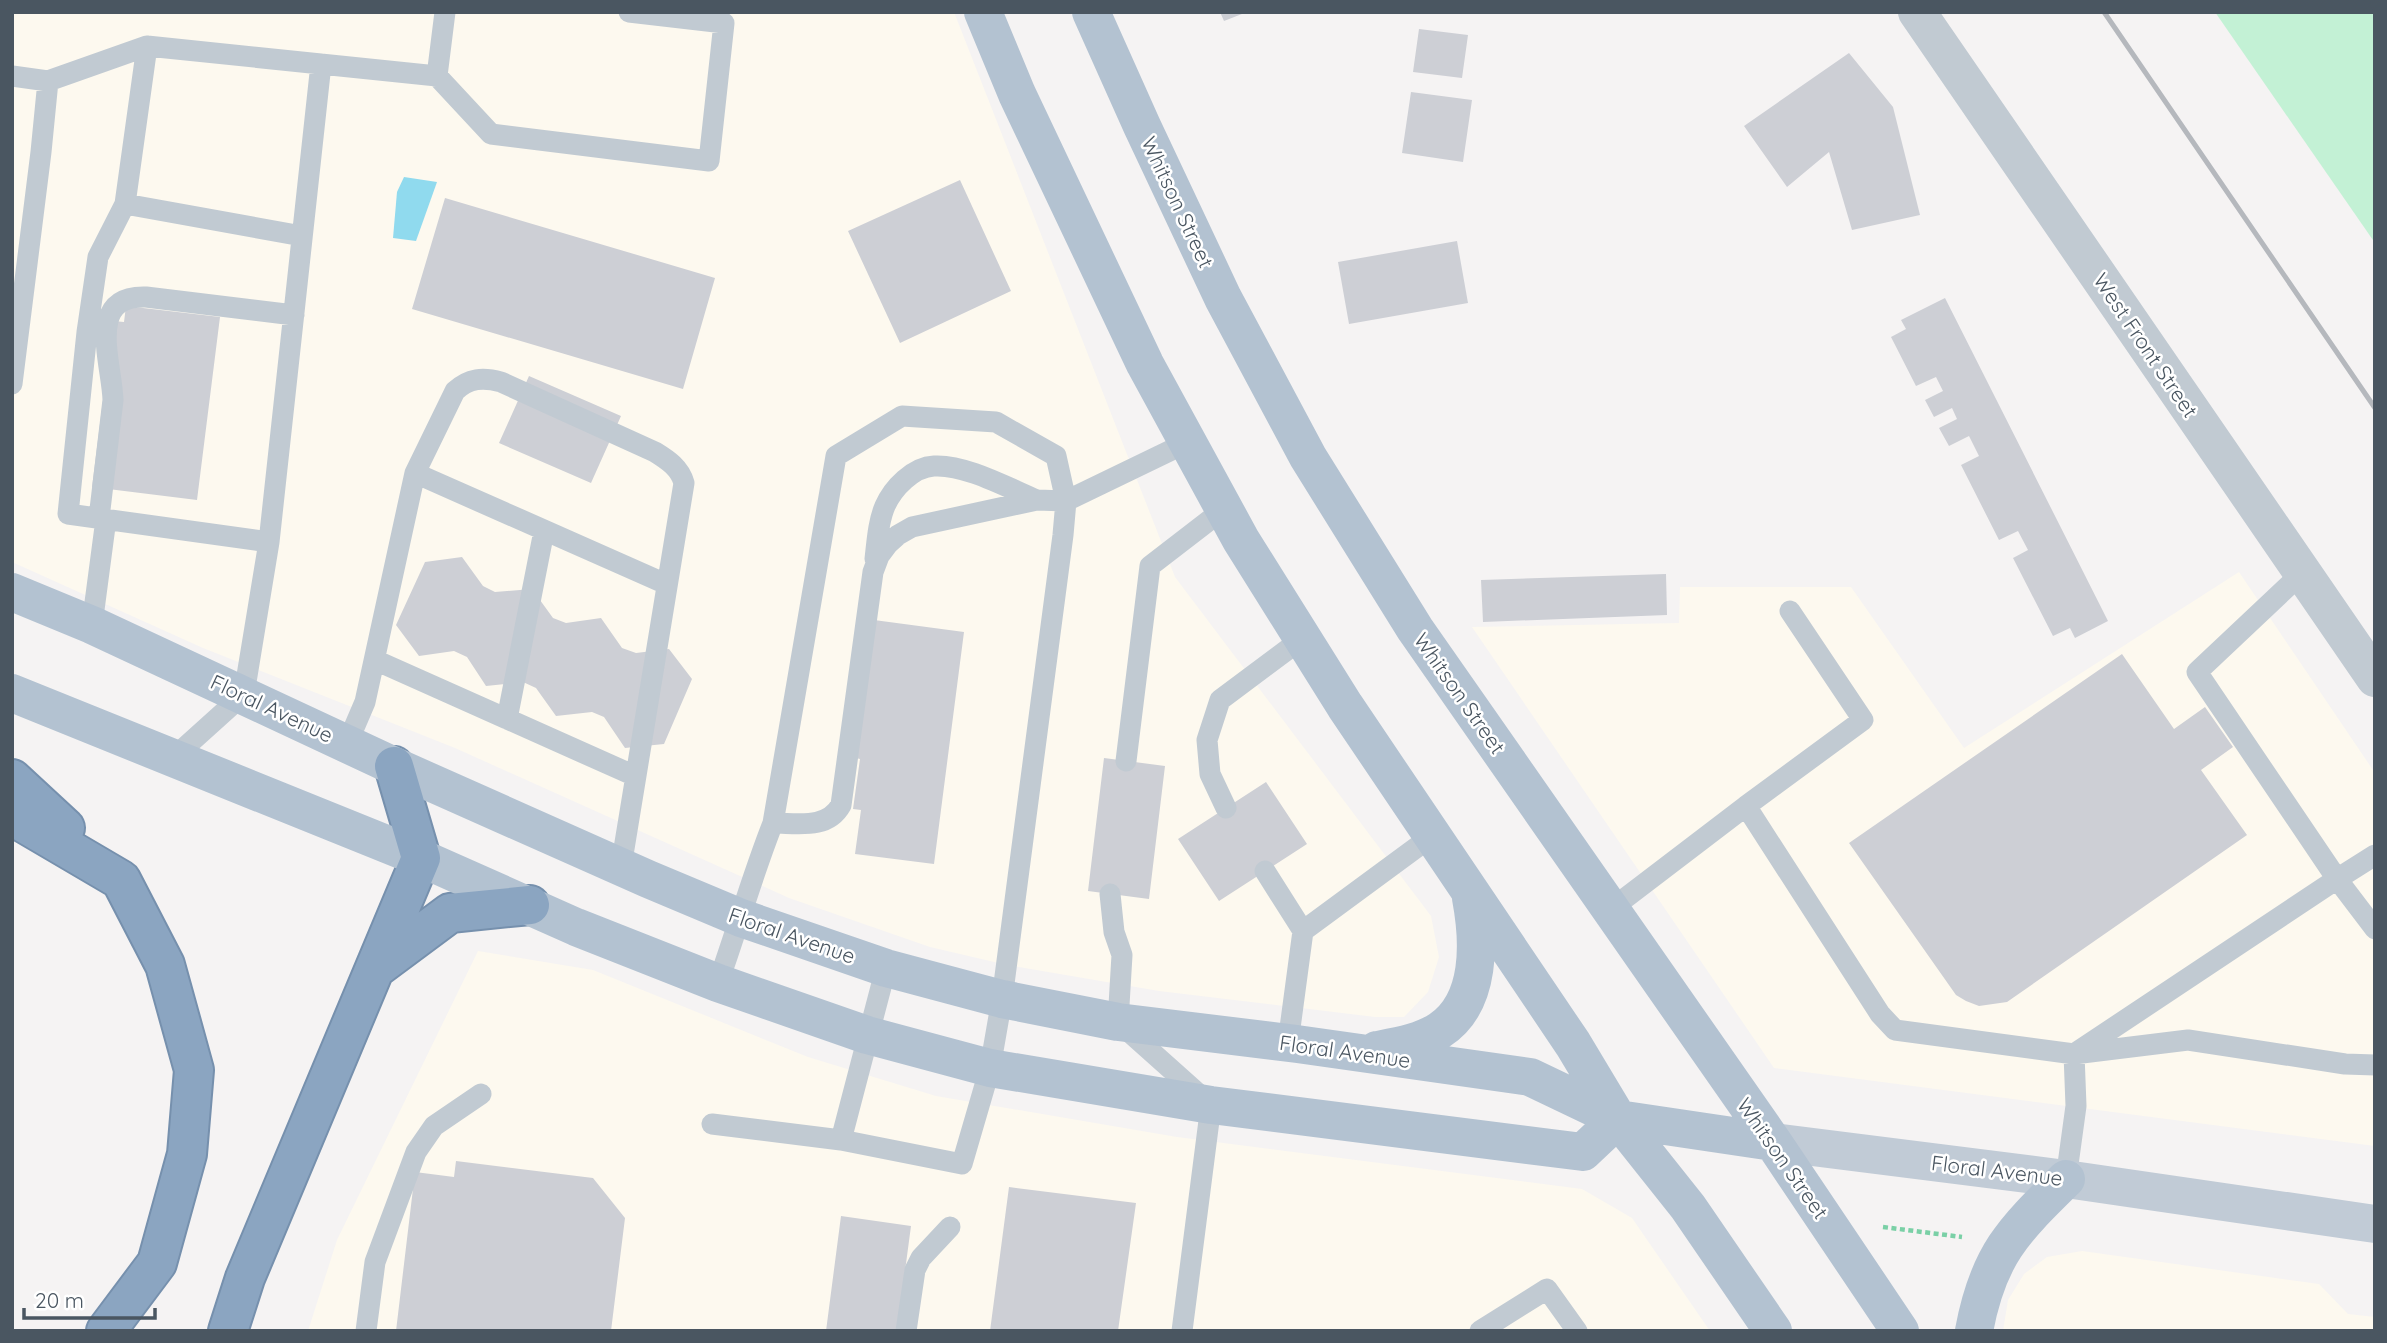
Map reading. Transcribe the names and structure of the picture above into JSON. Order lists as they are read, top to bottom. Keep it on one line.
{"streets":{"main road":["Whitson Street","Floral Avenue"],"street":["West Front Street"]},"crossings":[["Whitson Street","Floral Avenue"]],"scale_bar":"20 m"}
